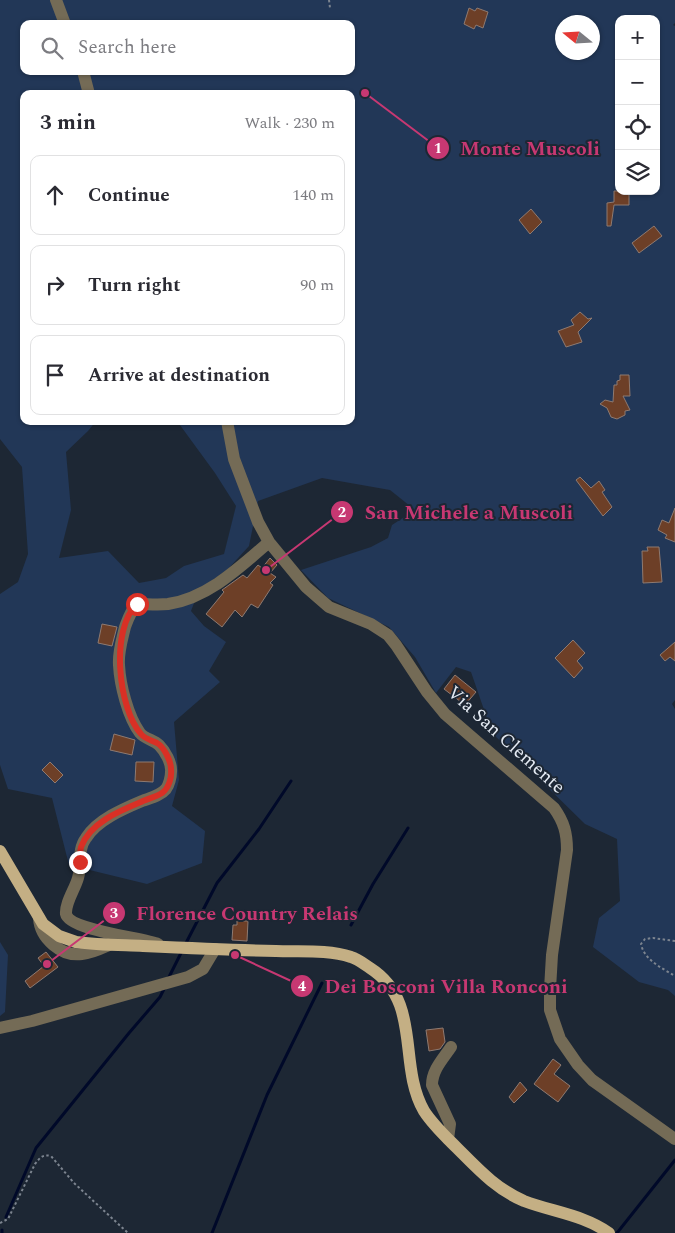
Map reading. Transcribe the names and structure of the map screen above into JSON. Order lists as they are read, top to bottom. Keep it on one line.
{"streets":{"street":["Via San Clemente"]},"places":["Monte Muscoli","San Michele a Muscoli","Dei Bosconi Villa Ronconi","Florence Country Relais"],"north":"left","page":{"map_buttons":["+","−"],"search":"Search here","heading":["3 min","Walk · 230 m"],"list":[["Continue","140 m"],["Turn right","90 m"],"Arrive at destination"]}}
